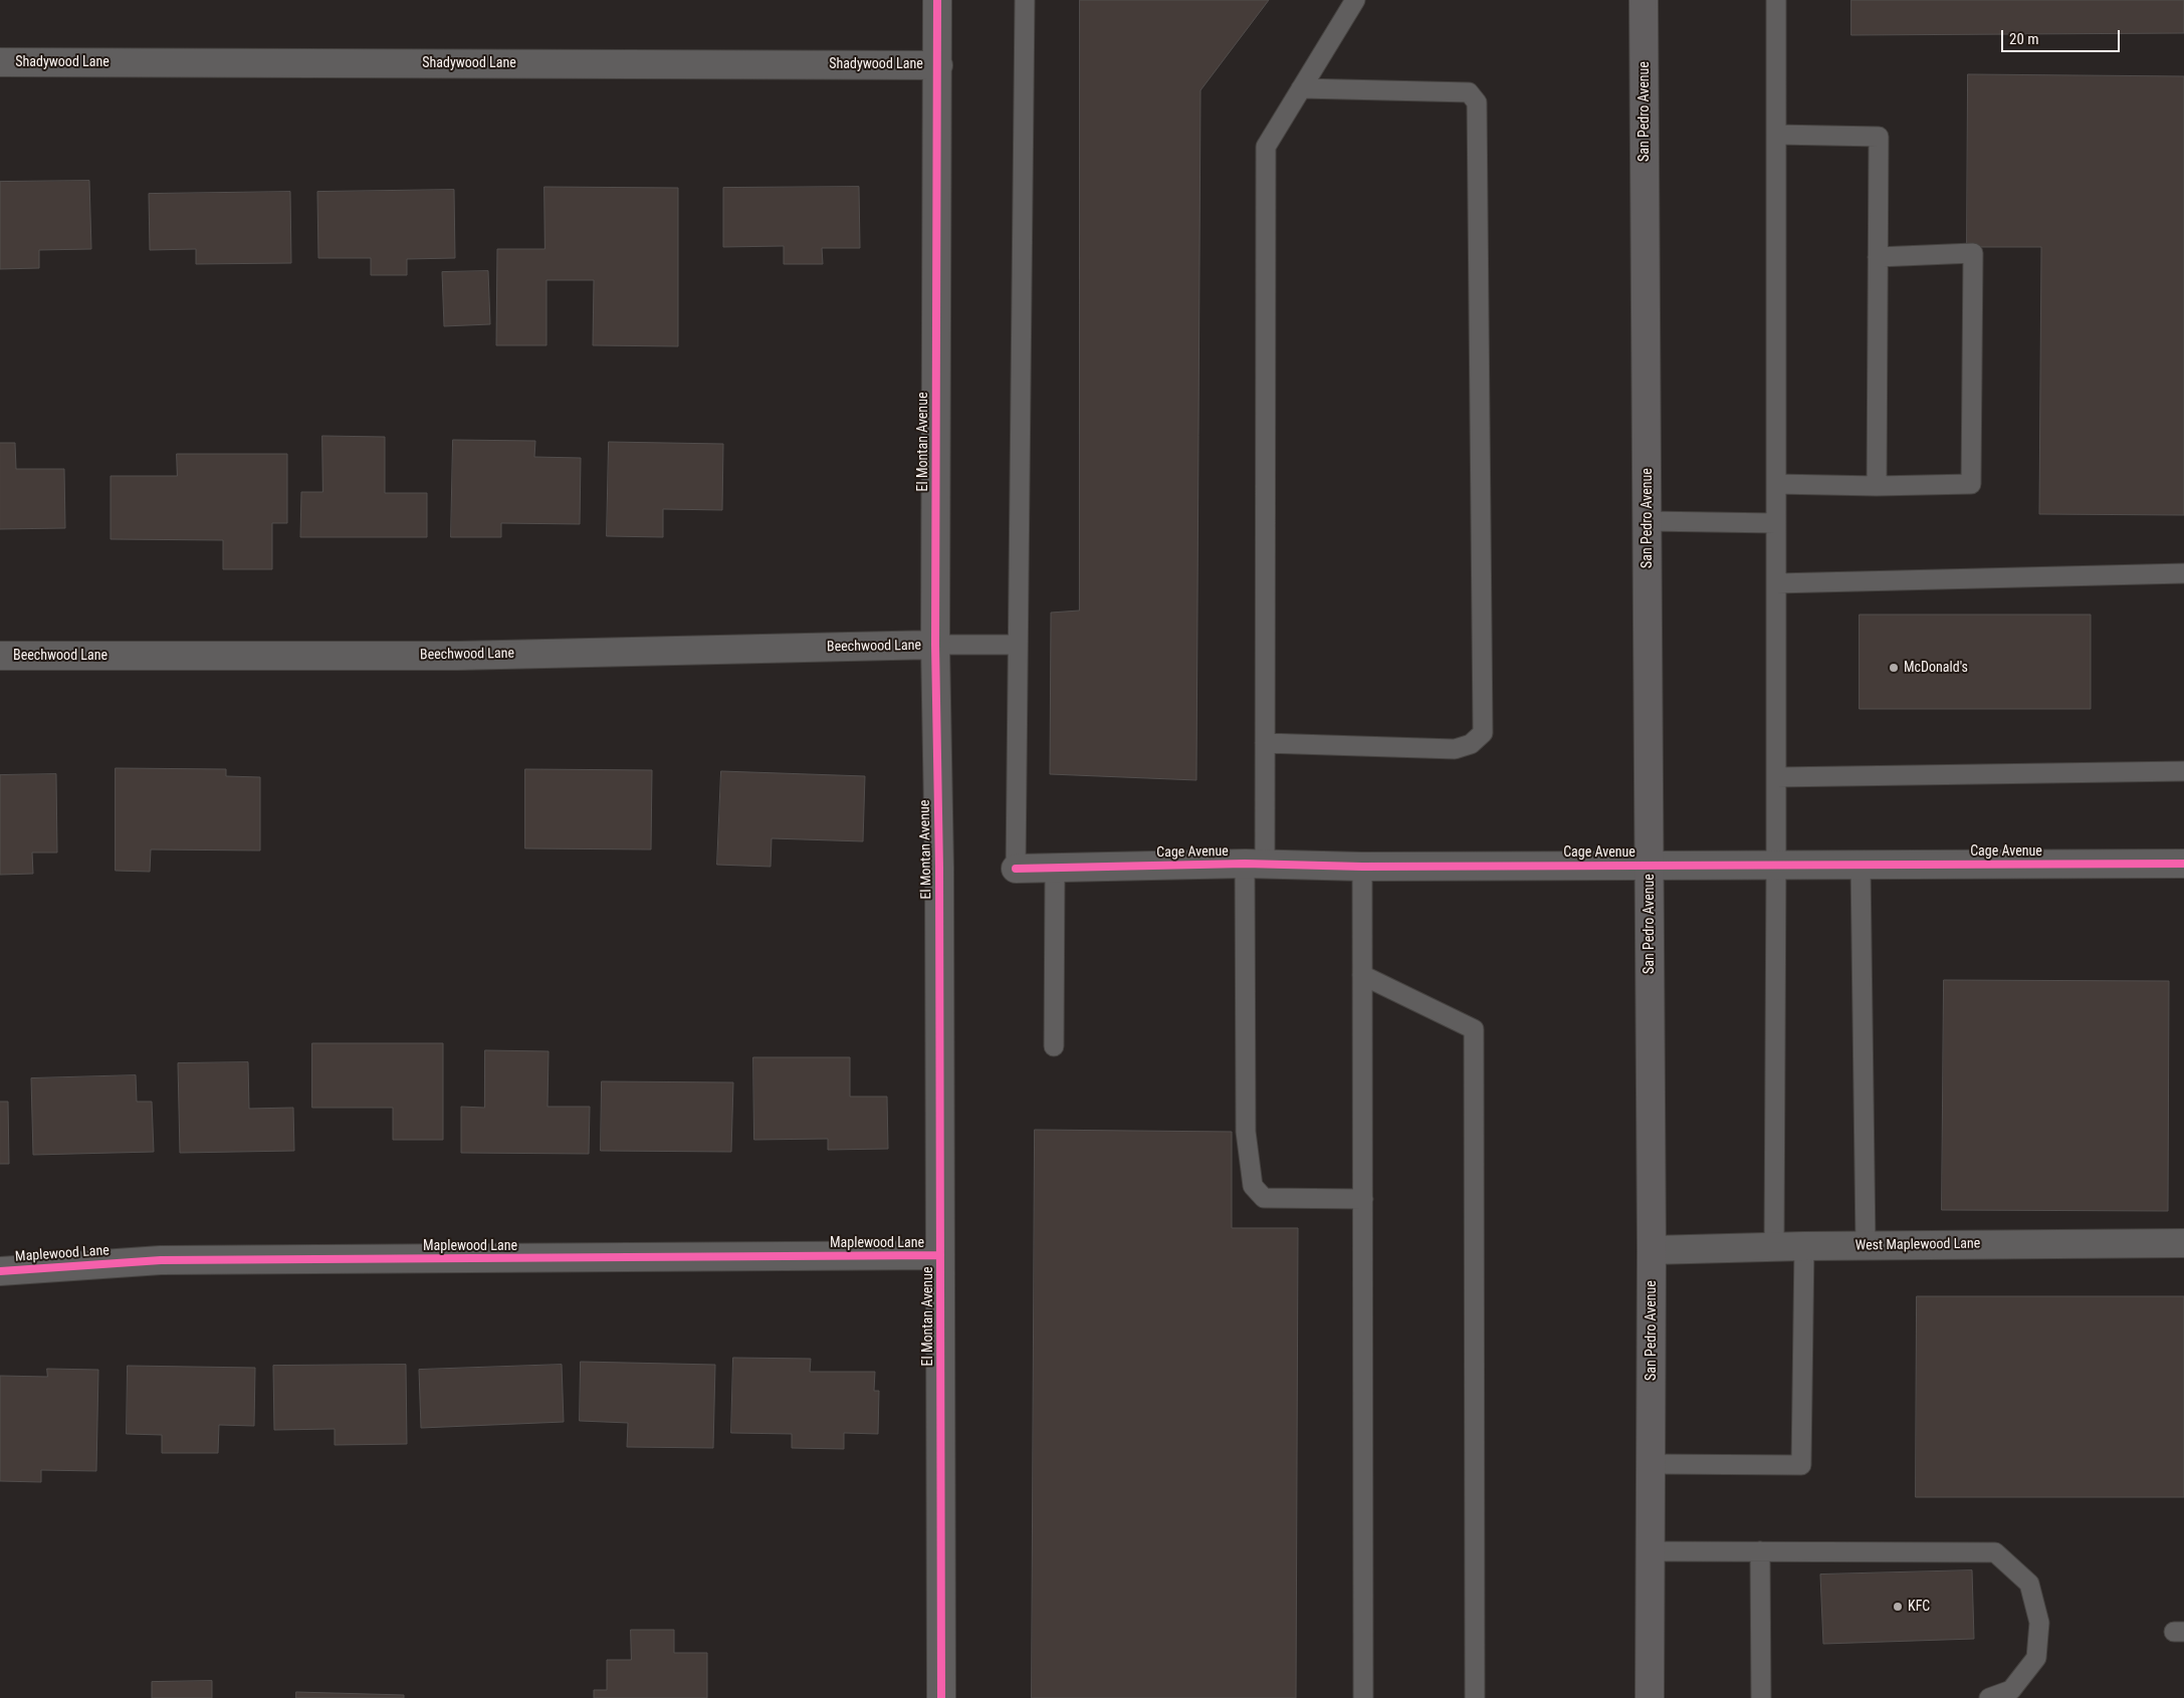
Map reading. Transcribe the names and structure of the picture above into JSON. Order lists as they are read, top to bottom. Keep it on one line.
{"streets":{"main road":["San Pedro Avenue"],"street":["Shadywood Lane","El Montan Avenue","Beechwood Lane","Cage Avenue","Maplewood Lane","West Maplewood Lane"]},"crossings":[["Shadywood Lane","El Montan Avenue"],["San Pedro Avenue","Cage Avenue"],["San Pedro Avenue","West Maplewood Lane"],["El Montan Avenue","Beechwood Lane"],["El Montan Avenue","Maplewood Lane"]],"places":["McDonald's","KFC"],"scale_bar":"20 m"}
